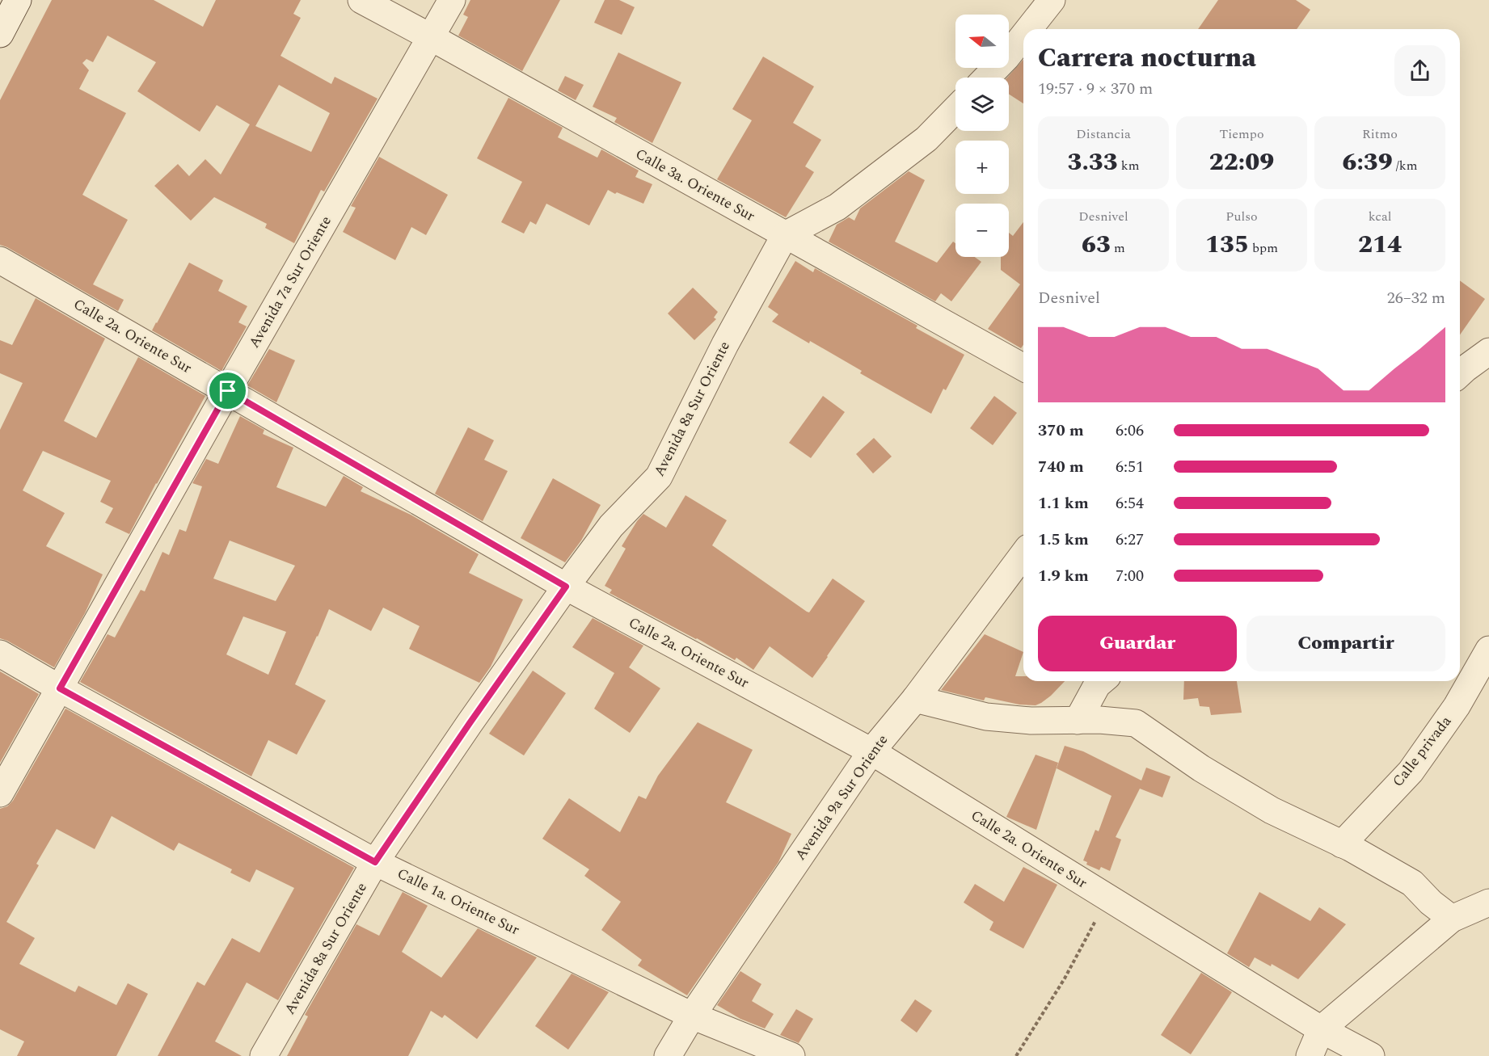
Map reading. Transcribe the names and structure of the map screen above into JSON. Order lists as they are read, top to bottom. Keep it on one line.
{"streets":{"street":["Calle 3a. Oriente Sur","Avenida 7a Sur Oriente","Calle 2a. Oriente Sur","Avenida 8a Sur Oriente","Calle privada","Avenida 9a Sur Oriente","Calle 1a. Oriente Sur"]},"crossings":[["Calle 3a. Oriente Sur","Avenida 7a Sur Oriente"],["Calle 3a. Oriente Sur","Avenida 8a Sur Oriente"],["Avenida 7a Sur Oriente","Calle 2a. Oriente Sur"],["Avenida 7a Sur Oriente","Calle 1a. Oriente Sur"],["Calle 2a. Oriente Sur","Avenida 8a Sur Oriente"],["Calle 2a. Oriente Sur","Avenida 9a Sur Oriente"],["Avenida 8a Sur Oriente","Calle 1a. Oriente Sur"],["Avenida 9a Sur Oriente","Calle 1a. Oriente Sur"]],"north":"left","page":{"map_buttons":["+","−"],"heading":["Carrera nocturna","19:57 · 9 × 370 m"],"stats":[["Distancia","3.33 km"],["Tiempo","22:09"],["Ritmo","6:39 /km"],["Desnivel","63 m"],["Pulso","135 bpm"],["kcal","214"]],"chart":["Desnivel","26–32 m"],"list":[{"name":"370 m","note":"6:06"},{"name":"740 m","note":"6:51"},{"name":"1.1 km","note":"6:54"},{"name":"1.5 km","note":"6:27"},{"name":"1.9 km","note":"7:00"}],"buttons":["Guardar","Compartir"]}}
